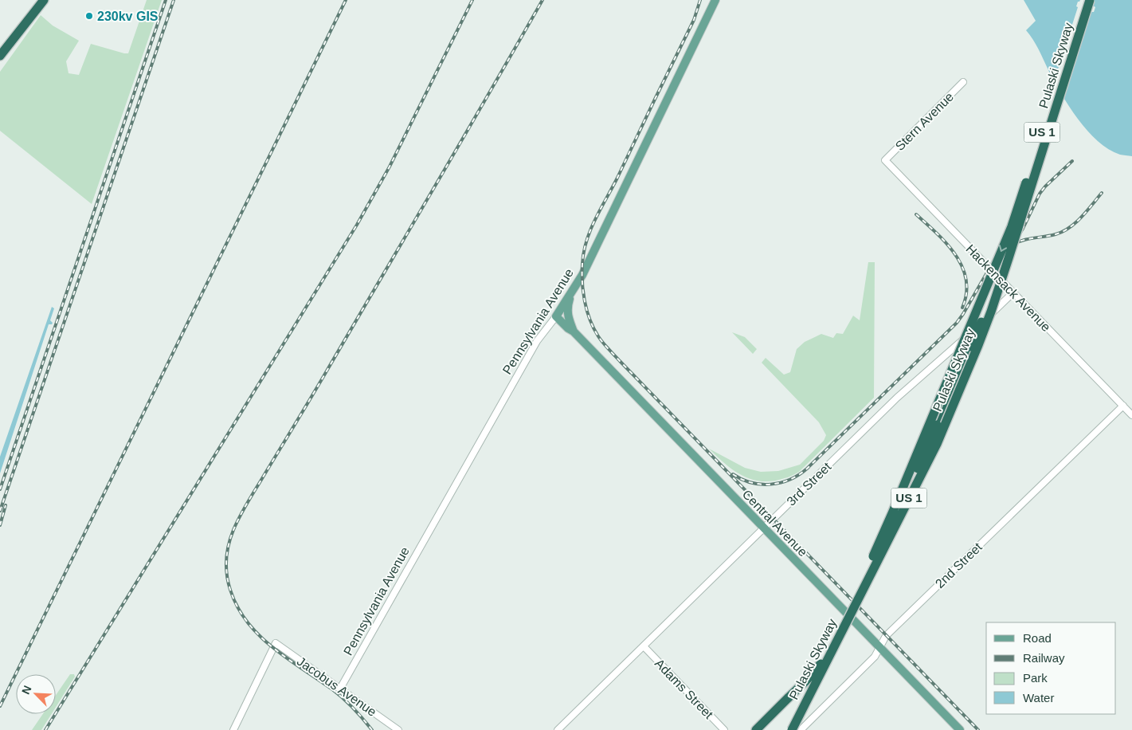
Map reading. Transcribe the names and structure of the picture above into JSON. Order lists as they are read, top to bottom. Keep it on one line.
{"streets":{"highway":["Pulaski Skyway","US 1"],"main road":["Pennsylvania Avenue","Central Avenue"],"street":["Stern Avenue","Hackensack Avenue","3rd Street","2nd Street","Jacobus Avenue","Adams Street"]},"crossings":[["Stern Avenue","Hackensack Avenue"],["Hackensack Avenue","3rd Street"],["Hackensack Avenue","2nd Street"],["Pennsylvania Avenue","Central Avenue"],["Pennsylvania Avenue","Jacobus Avenue"],["3rd Street","Central Avenue"],["3rd Street","Adams Street"],["Central Avenue","2nd Street"]],"places":["230kv GIS"],"legend":["Road","Railway","Park","Water"],"north":"top left"}
